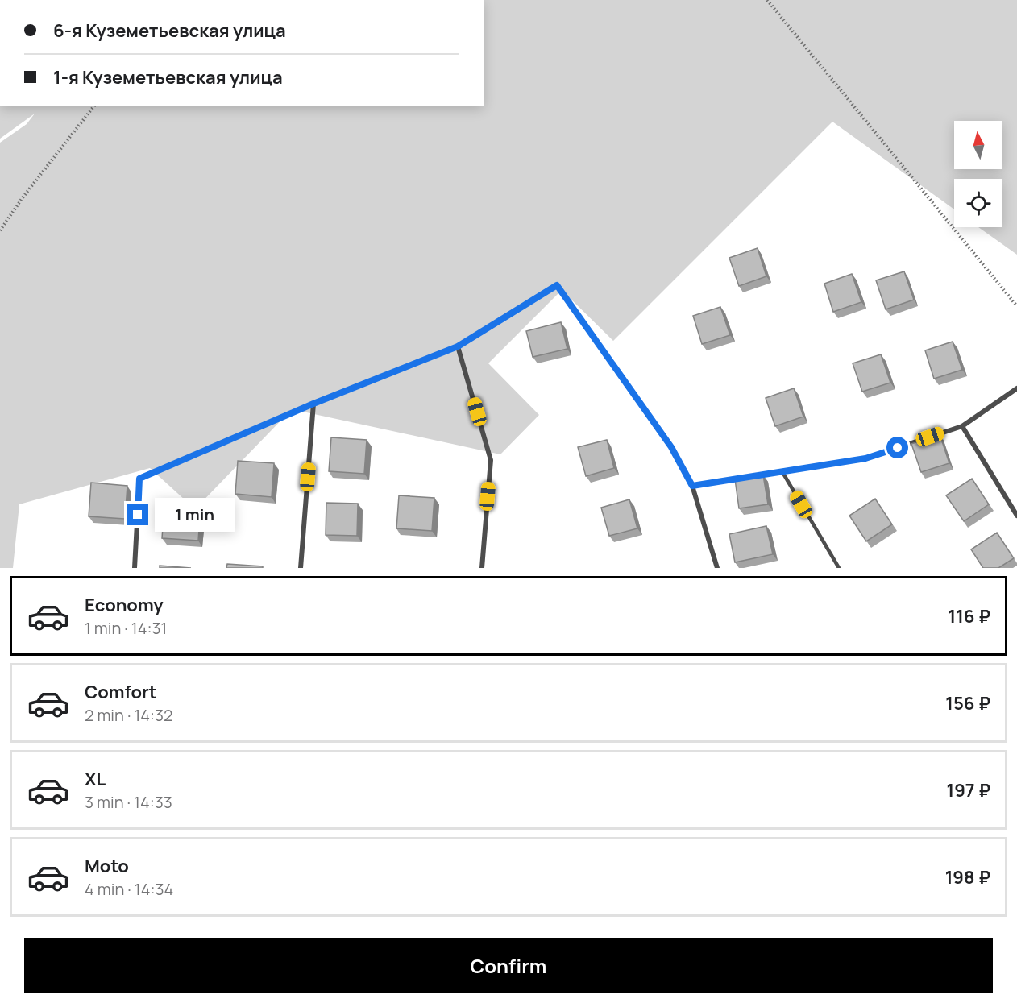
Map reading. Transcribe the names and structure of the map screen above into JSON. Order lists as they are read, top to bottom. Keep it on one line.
{"north":"top","page":{"banner":["6-я Куземетьевская улица","1-я Куземетьевская улица"],"bubble":"1 min","list":[{"name":"Economy","note":"1 min · 14:31","value":"116 ₽"},{"name":"Comfort","note":"2 min · 14:32","value":"156 ₽"},{"name":"XL","note":"3 min · 14:33","value":"197 ₽"},{"name":"Moto","note":"4 min · 14:34","value":"198 ₽"}],"buttons":"Confirm"}}
